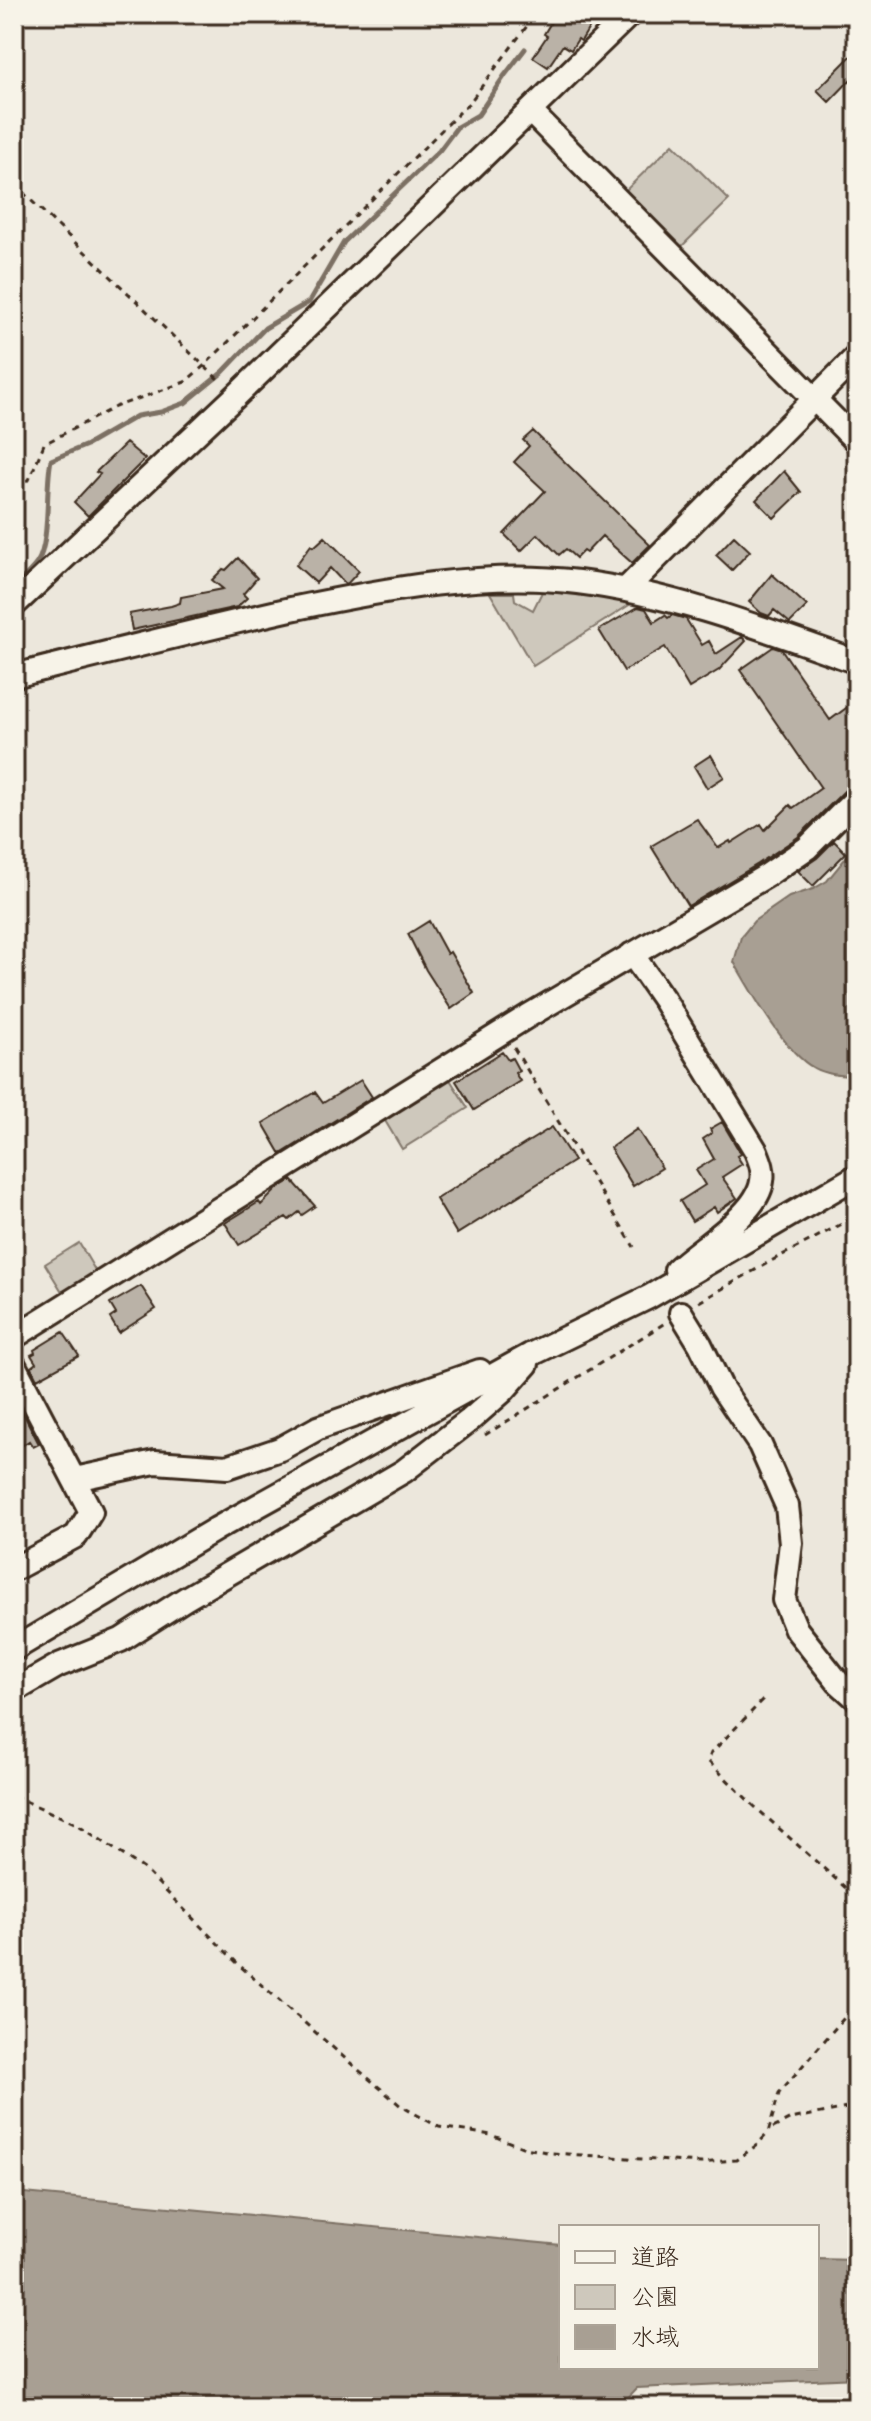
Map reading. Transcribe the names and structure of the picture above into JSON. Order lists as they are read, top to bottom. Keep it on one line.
{"legend":["道路","公園","水域"]}
